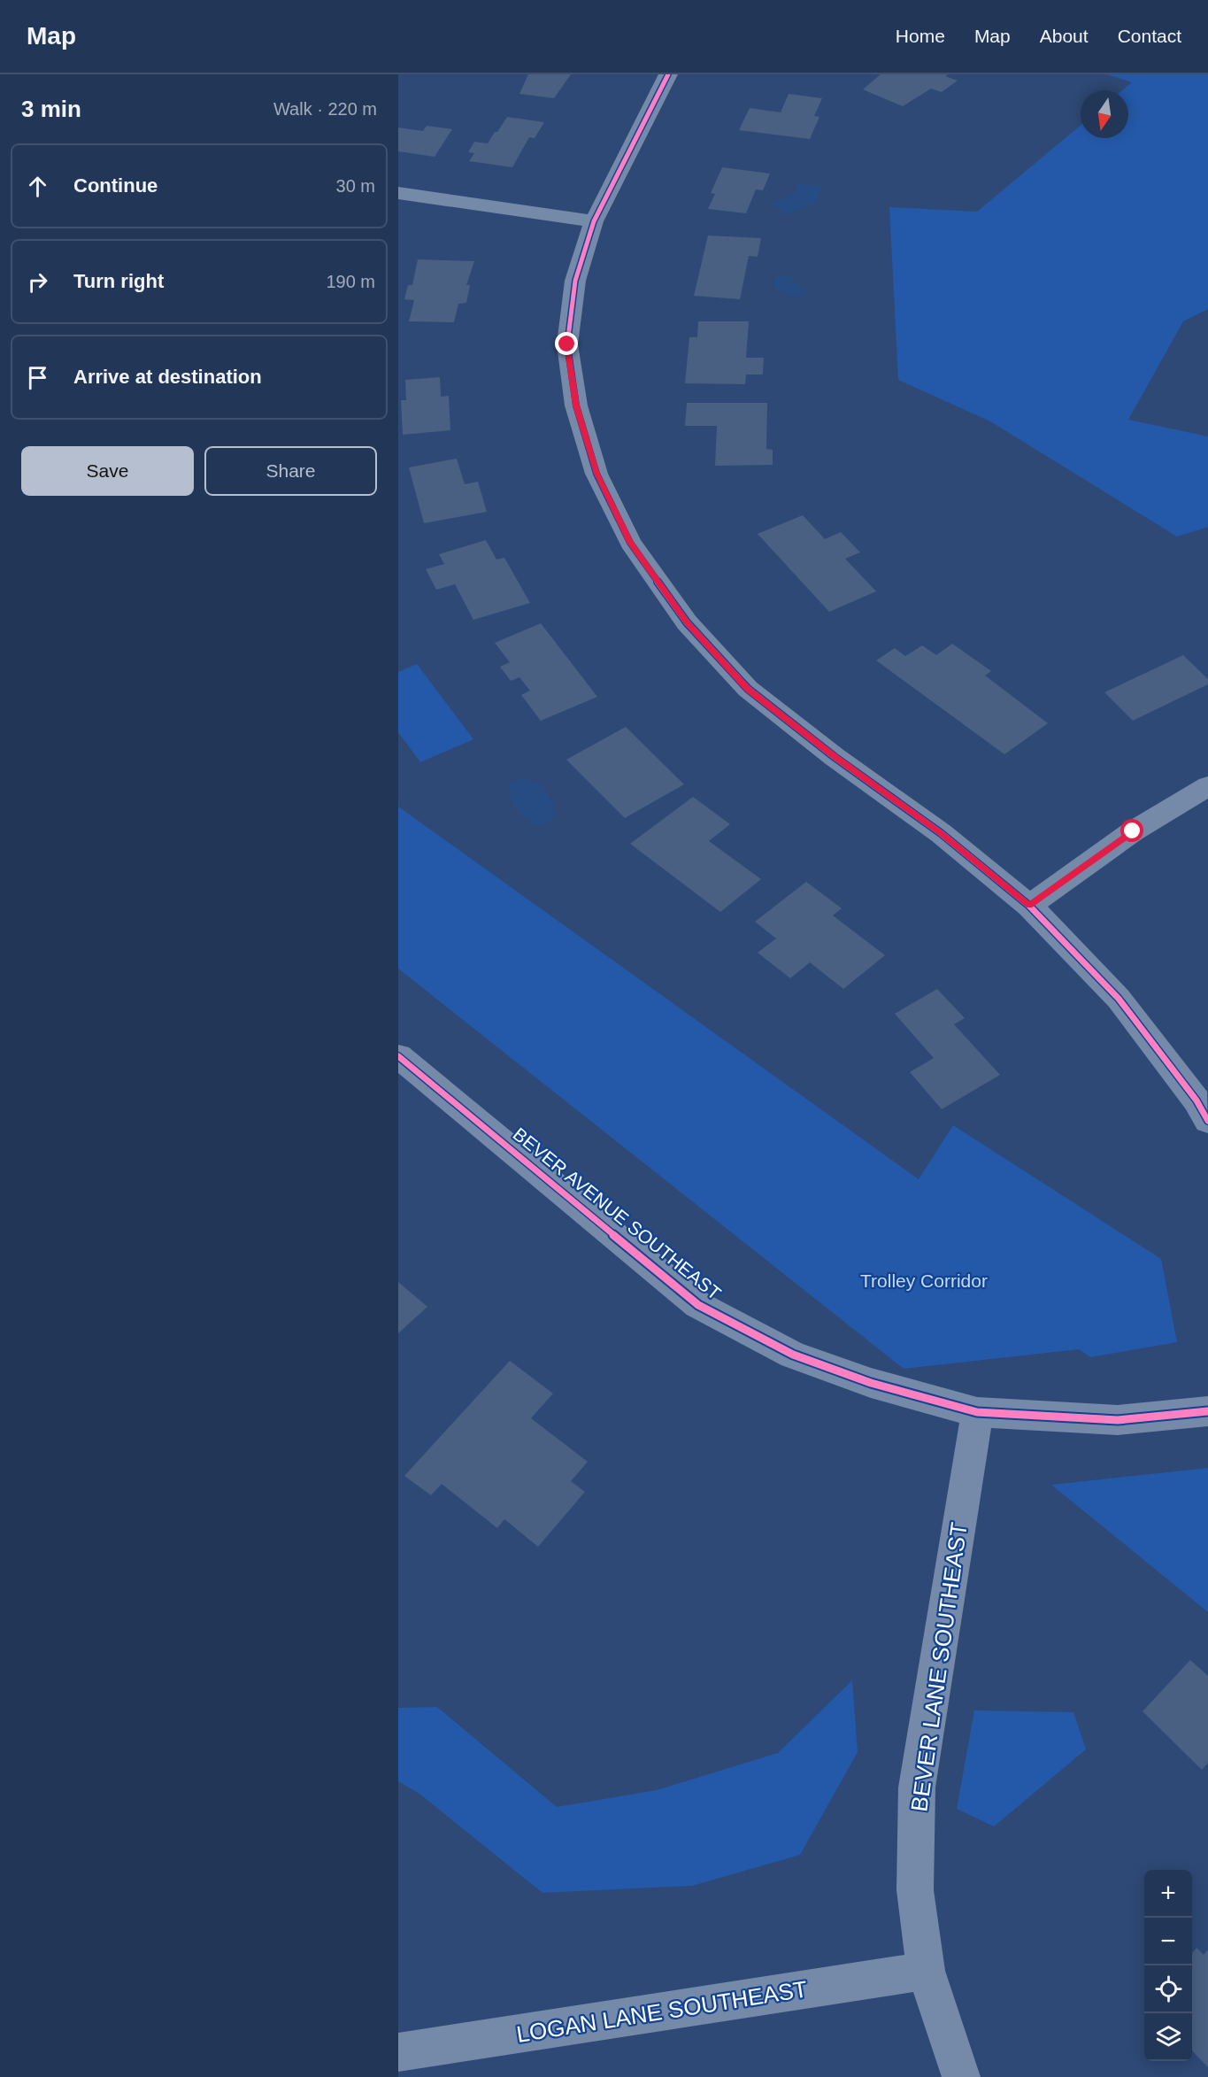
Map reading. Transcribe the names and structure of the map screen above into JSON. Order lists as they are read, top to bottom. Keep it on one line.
{"streets":{"street":["BEVER AVENUE SOUTHEAST","BEVER LANE SOUTHEAST","LOGAN LANE SOUTHEAST"]},"crossings":[["BEVER AVENUE SOUTHEAST","BEVER LANE SOUTHEAST"],["BEVER LANE SOUTHEAST","LOGAN LANE SOUTHEAST"]],"parks":["Trolley Corridor"],"north":"bottom","page":{"header":"Map","nav":["Home","Map","About","Contact"],"heading":["3 min","Walk · 220 m"],"list":[["Continue","30 m"],["Turn right","190 m"],"Arrive at destination"],"buttons":["Save","Share"],"map_buttons":["+","−"]}}
